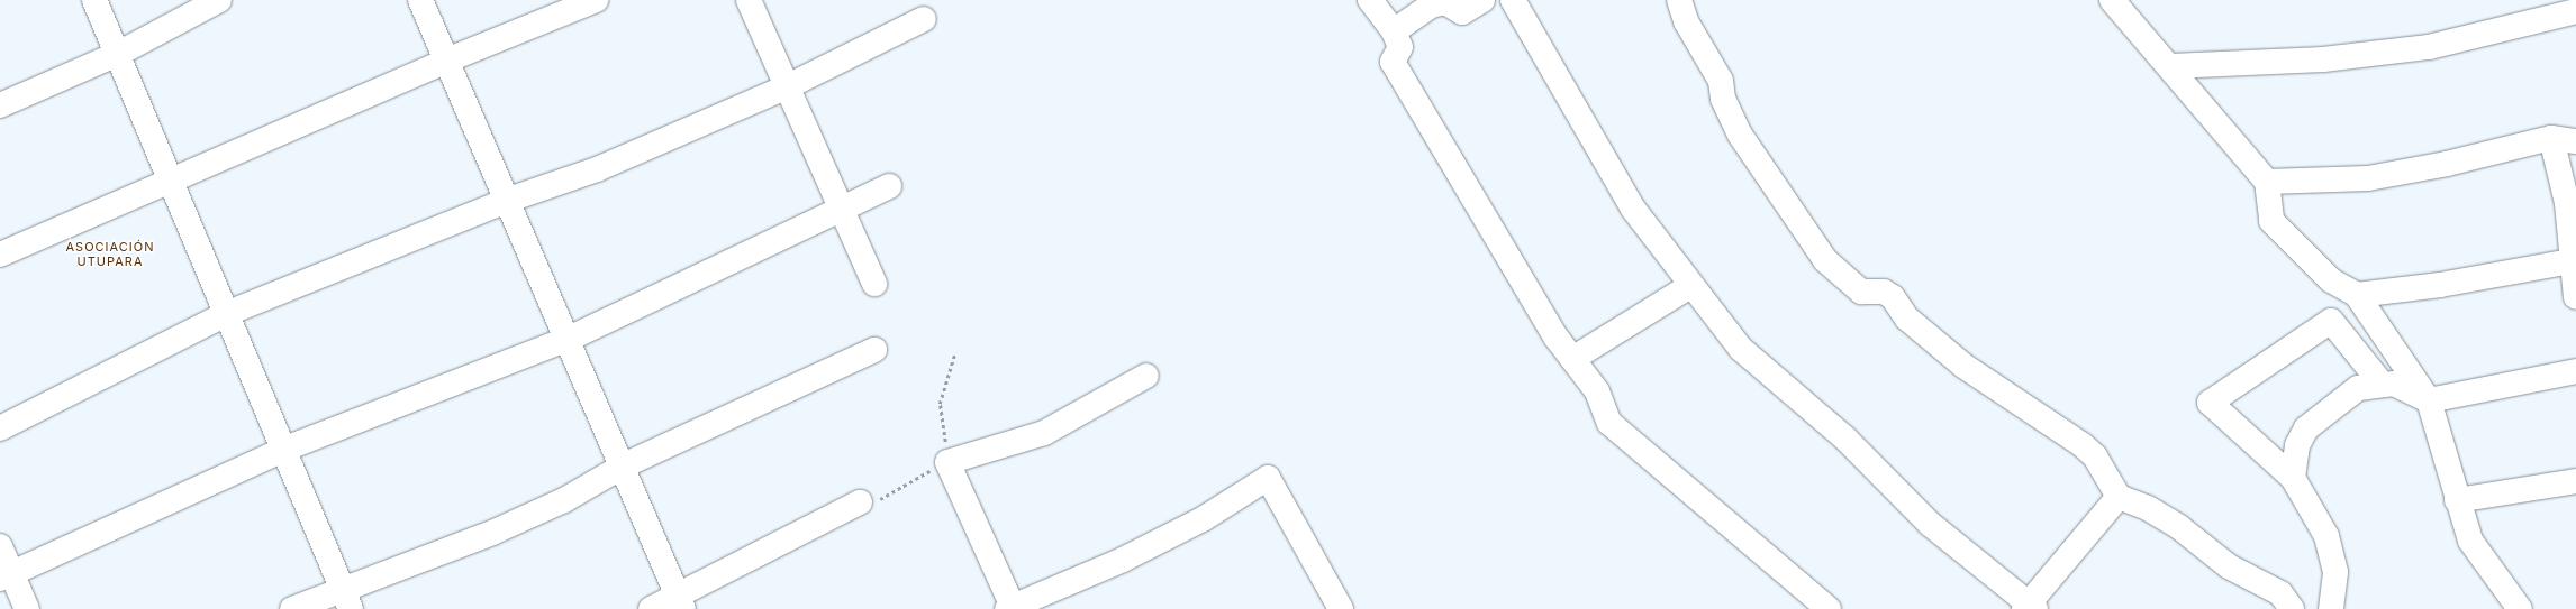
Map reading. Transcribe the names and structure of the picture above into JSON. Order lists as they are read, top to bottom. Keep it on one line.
{"districts":["ASOCIACIÓN UTUPARA"]}
